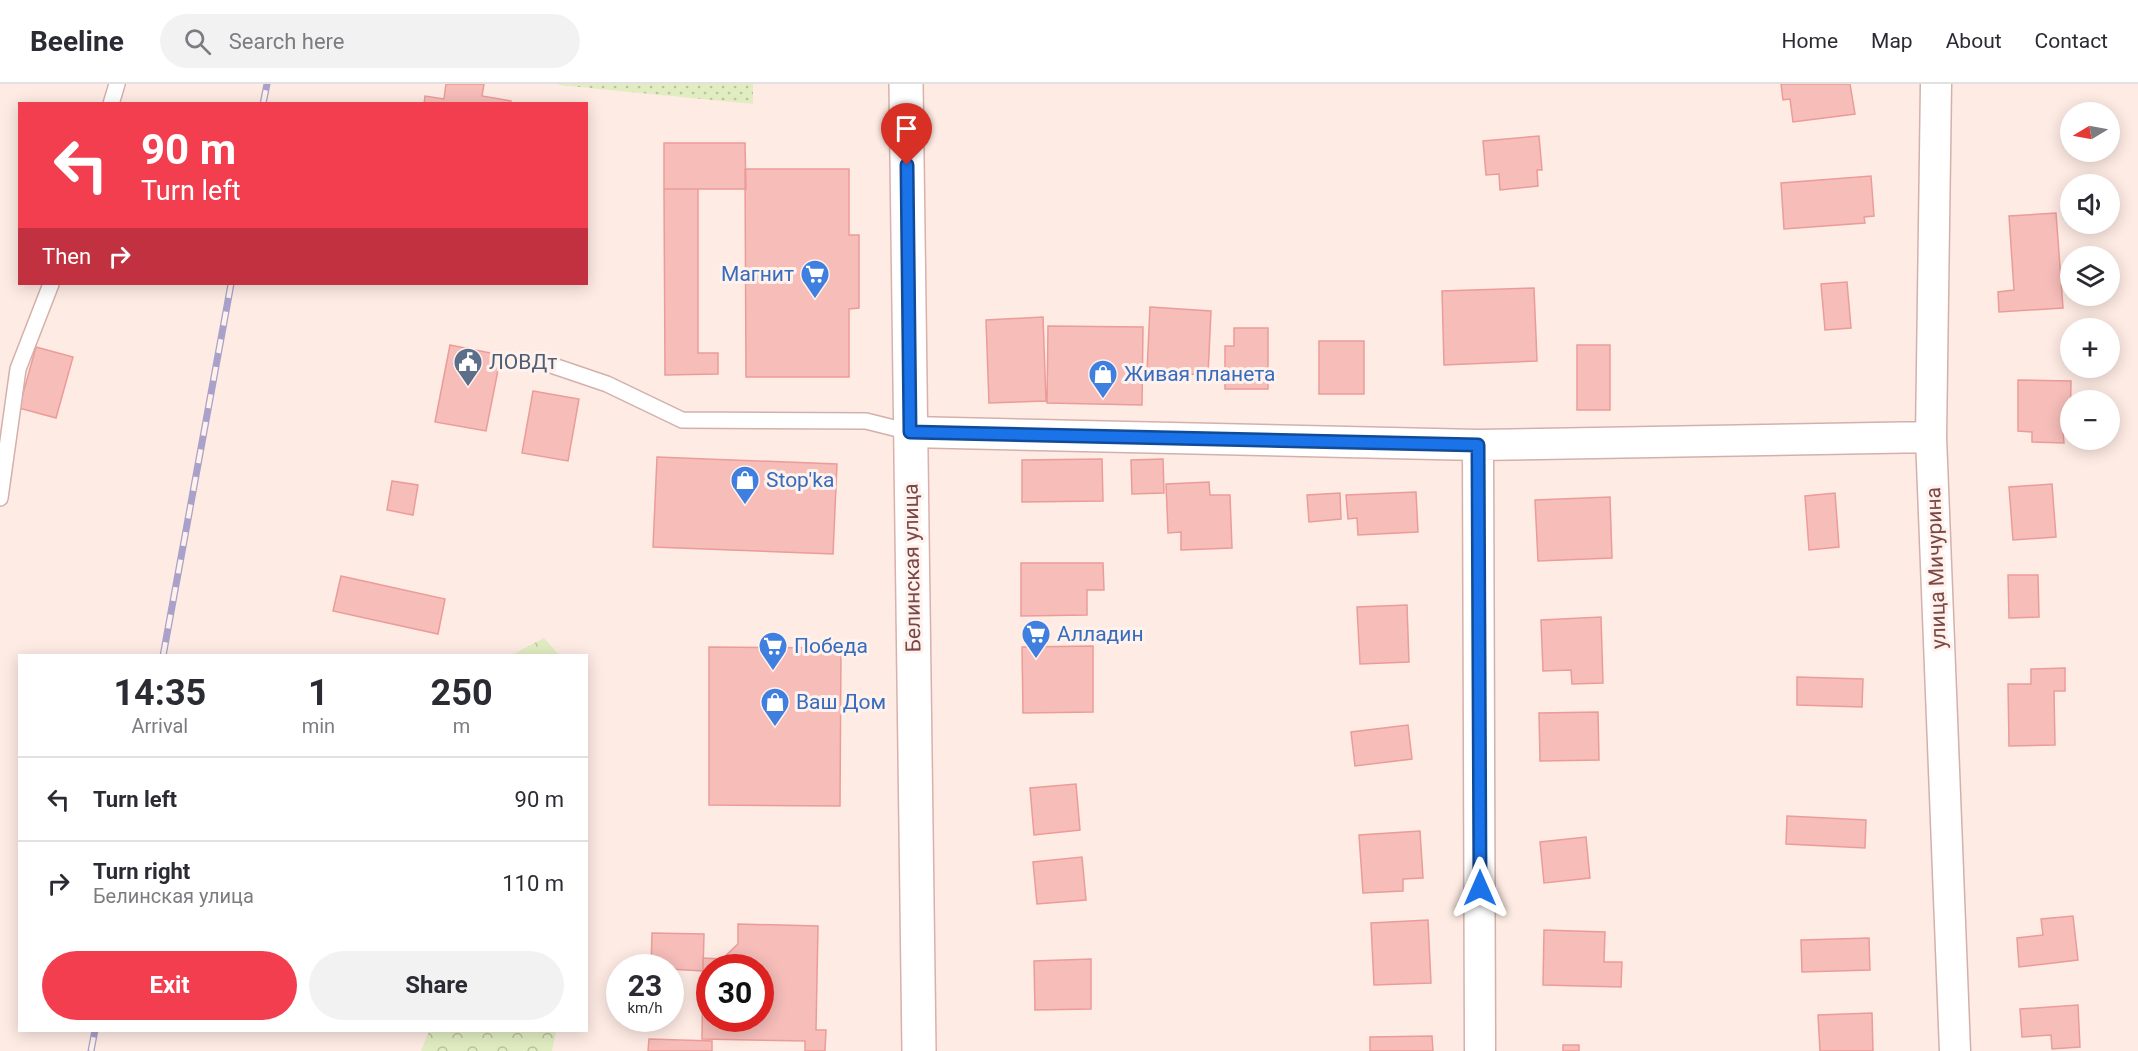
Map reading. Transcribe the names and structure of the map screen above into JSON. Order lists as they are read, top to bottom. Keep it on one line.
{"streets":{"main road":["Белинская улица"],"street":["улица Мичурина"]},"places":{"supermarket":["Магнит","Алладин","Победа"],"public building":["ЛОВДт"],"shop":["Живая планета","Stop'ka","Ваш Дом"]},"north":"left","page":{"header":"Beeline","search":"Search here","nav":["Home","Map","About","Contact"],"map_buttons":["+","−"],"turn":["90 m","Turn left"],"then":"Then","eta":["14:35","Arrival","1","min","250","m"],"list":[{"name":"Turn left","value":"90 m"},{"name":"Turn right","note":"Белинская улица","value":"110 m"}],"buttons":["Exit","Share"],"speed":"23 km/h","limit":"30"}}
